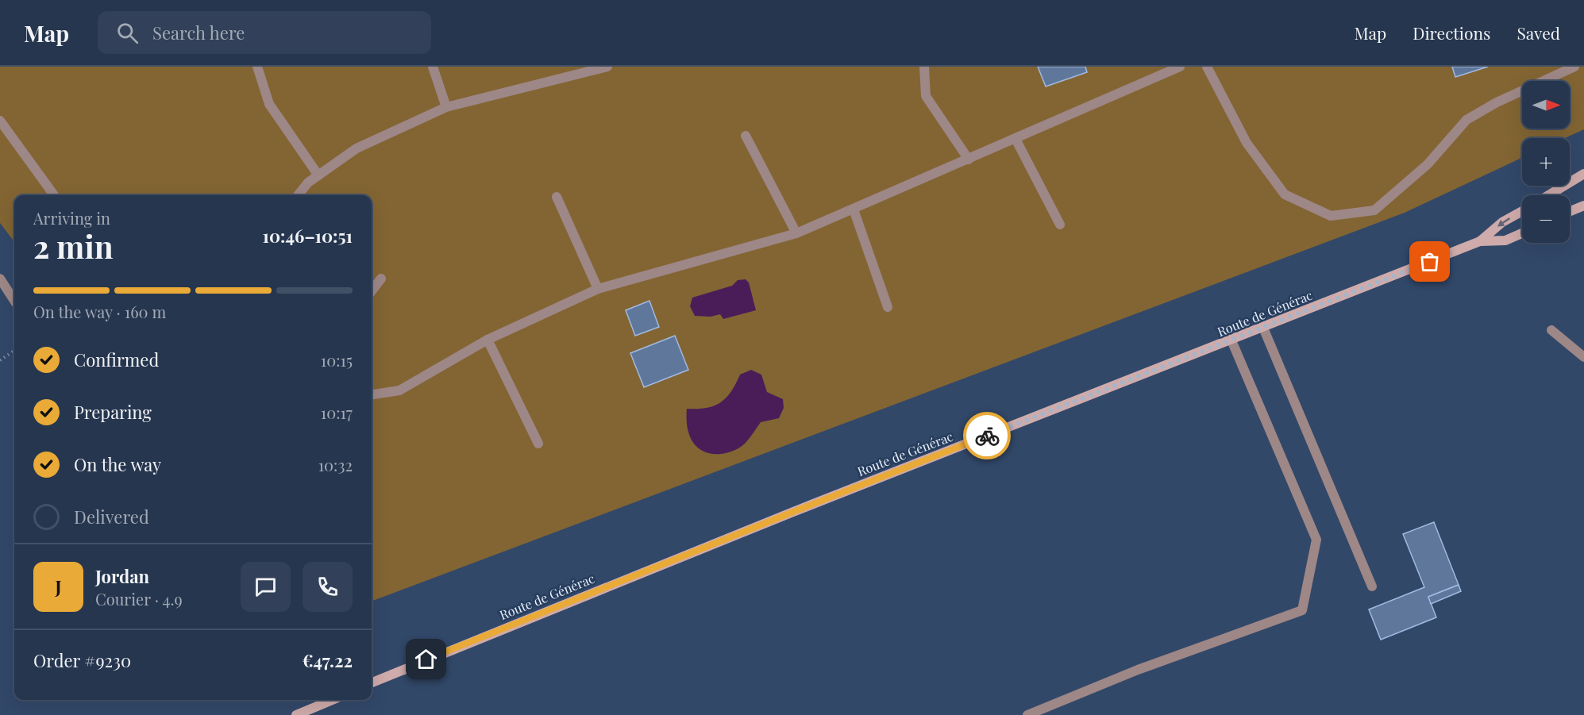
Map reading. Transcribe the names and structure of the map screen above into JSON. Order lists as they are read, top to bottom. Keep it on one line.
{"streets":{"street":["Route de Générac"]},"north":"right","page":{"header":"Map","search":"Search here","nav":["Map","Directions","Saved"],"map_buttons":["+","−"],"heading":["2 min","Arriving in","10:46–10:51"],"panel":["Jordan","Courier · 4.9","Order #9230","€47.22"],"bar":"On the way · 160 m","list":[["Confirmed","10:15"],["Preparing","10:17"],["On the way","10:32"],"Delivered"],"round":"J"}}
